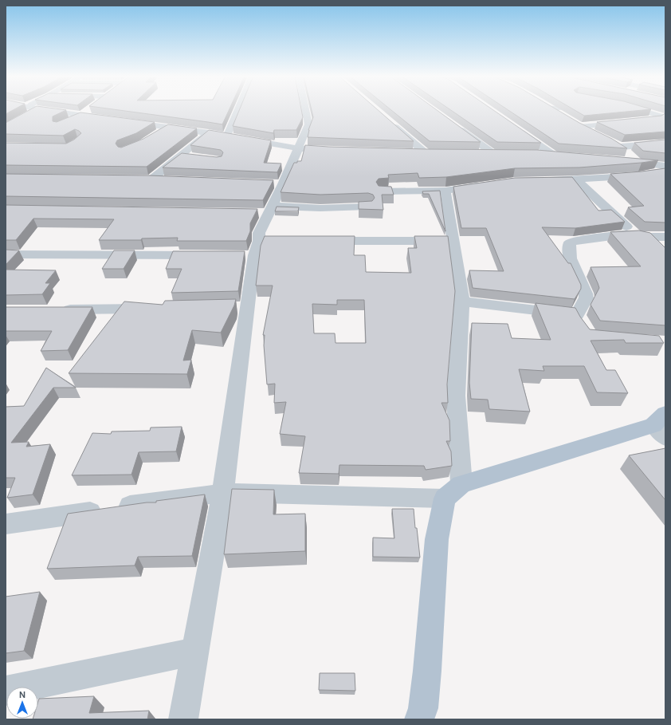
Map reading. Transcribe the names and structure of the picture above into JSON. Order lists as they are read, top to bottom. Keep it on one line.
{"north":"top"}
